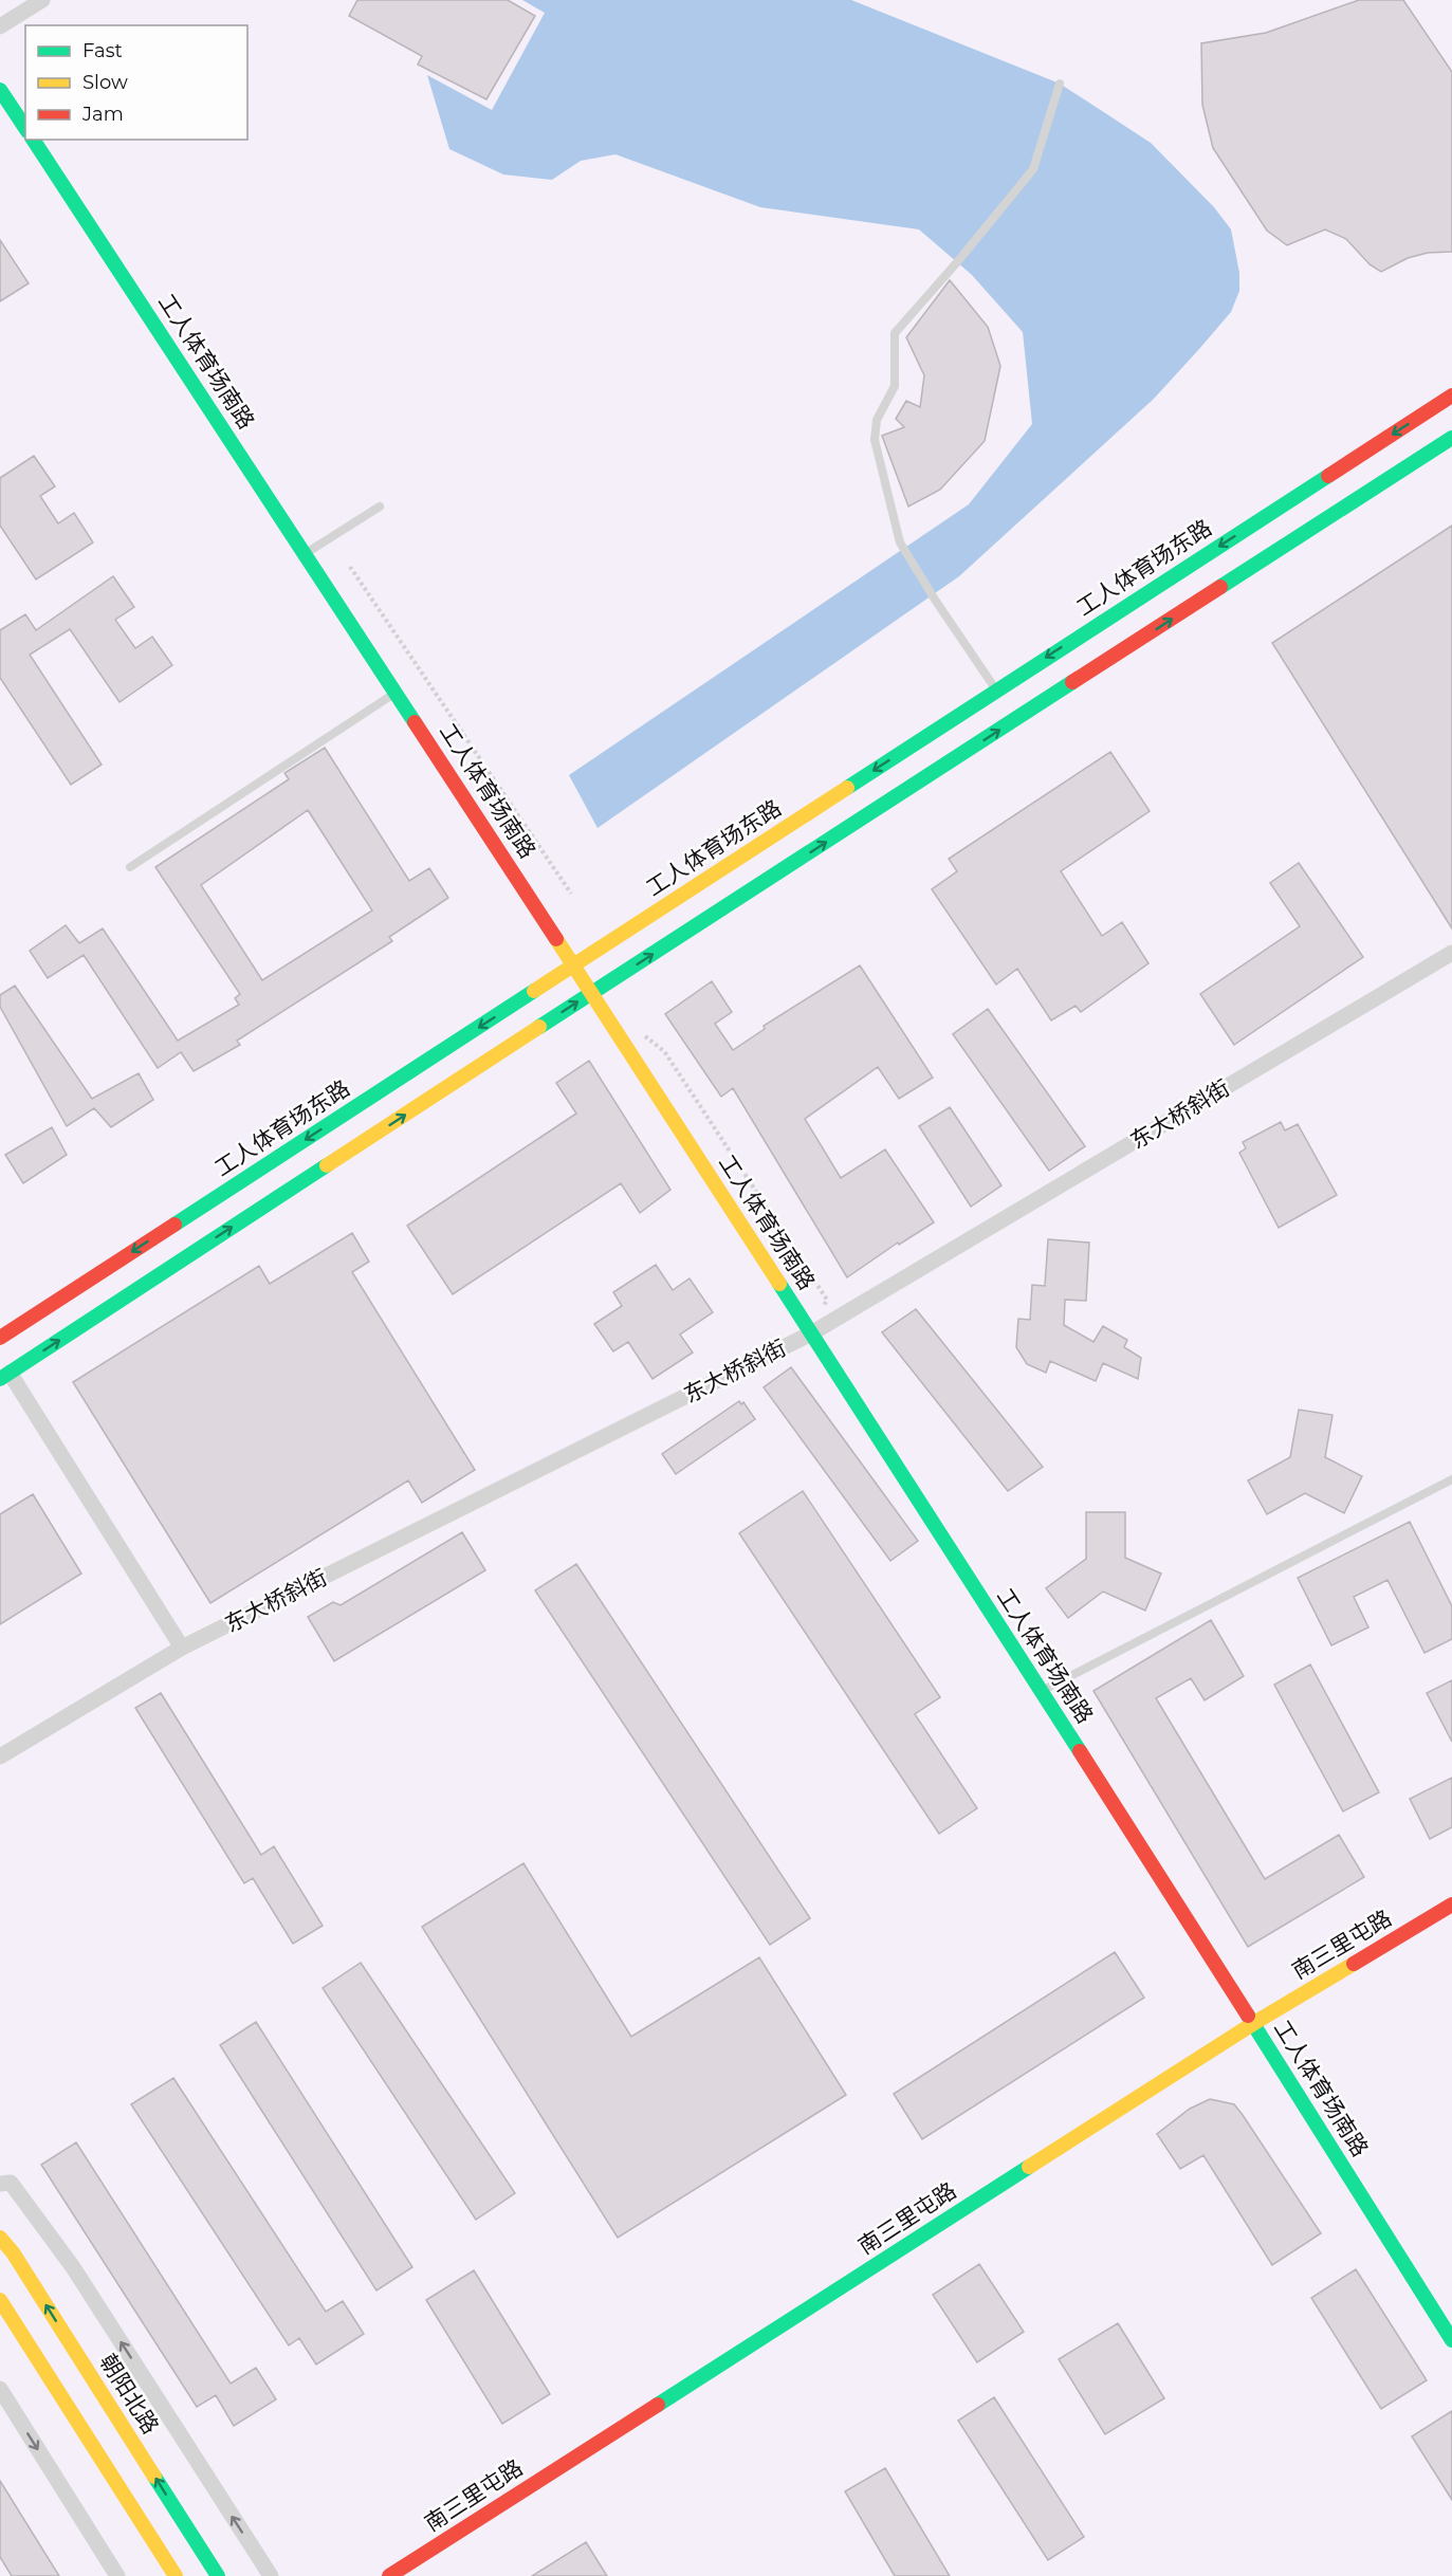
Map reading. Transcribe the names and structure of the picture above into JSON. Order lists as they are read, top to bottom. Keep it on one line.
{"streets":{"main road":["工人体育场南路","工人体育场东路","南三里屯路","朝阳北路"],"street":["东大桥斜街"]},"crossings":[["工人体育场南路","工人体育场东路"],["工人体育场南路","东大桥斜街"],["工人体育场南路","南三里屯路"]],"legend":["Fast","Slow","Jam"]}
